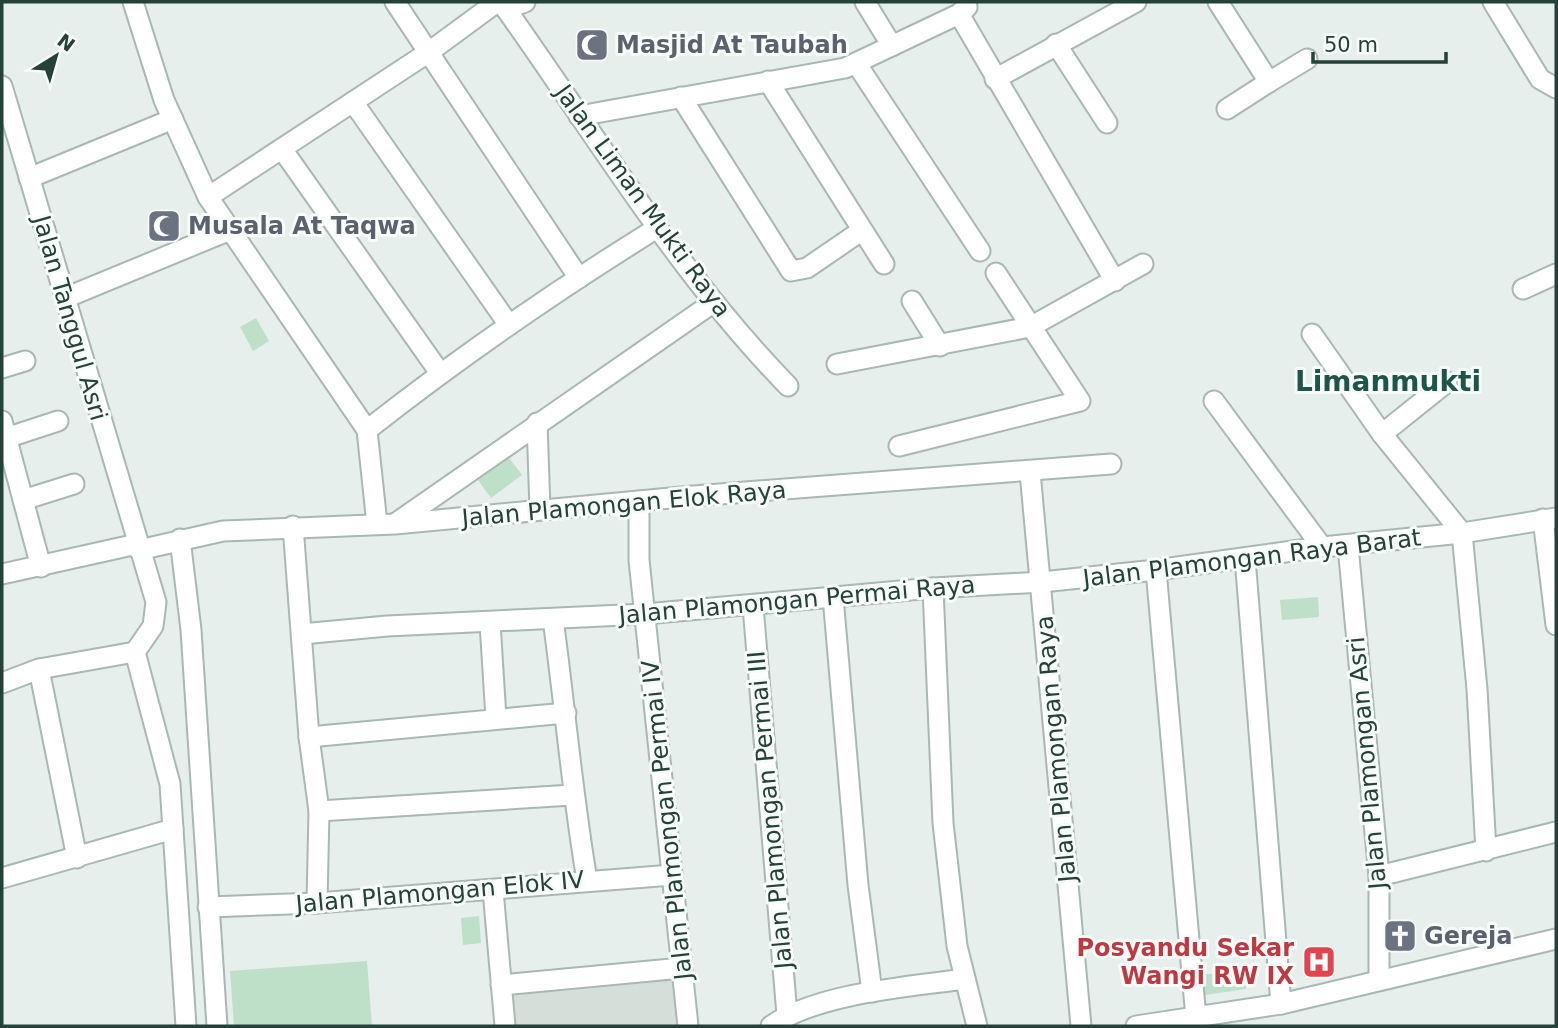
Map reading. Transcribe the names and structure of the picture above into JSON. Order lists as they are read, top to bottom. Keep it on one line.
{"streets":{"street":["Jalan Liman Mukti Raya","Jalan Tanggul Asri","Jalan Plamongan Elok Raya","Jalan Plamongan Raya Barat","Jalan Plamongan Permai Raya","Jalan Plamongan Raya","Jalan Plamongan Asri","Jalan Plamongan Permai III","Jalan Plamongan Permai IV","Jalan Plamongan Elok IV"]},"crossings":[["Jalan Tanggul Asri","Jalan Plamongan Elok Raya"],["Jalan Plamongan Elok Raya","Jalan Plamongan Raya"],["Jalan Plamongan Elok Raya","Jalan Plamongan Permai IV"],["Jalan Plamongan Raya Barat","Jalan Plamongan Permai Raya"],["Jalan Plamongan Raya Barat","Jalan Plamongan Raya"],["Jalan Plamongan Raya Barat","Jalan Plamongan Asri"],["Jalan Plamongan Permai Raya","Jalan Plamongan Raya"],["Jalan Plamongan Permai Raya","Jalan Plamongan Permai III"],["Jalan Plamongan Permai Raya","Jalan Plamongan Permai IV"],["Jalan Plamongan Permai IV","Jalan Plamongan Elok IV"]],"districts":["Limanmukti"],"places":{"mosque":["Masjid At Taubah","Musala At Taqwa"],"church":["Gereja"],"hospital":["Posyandu Sekar Wangi RW IX"]},"scale_bar":"50 m","north":"top right"}
